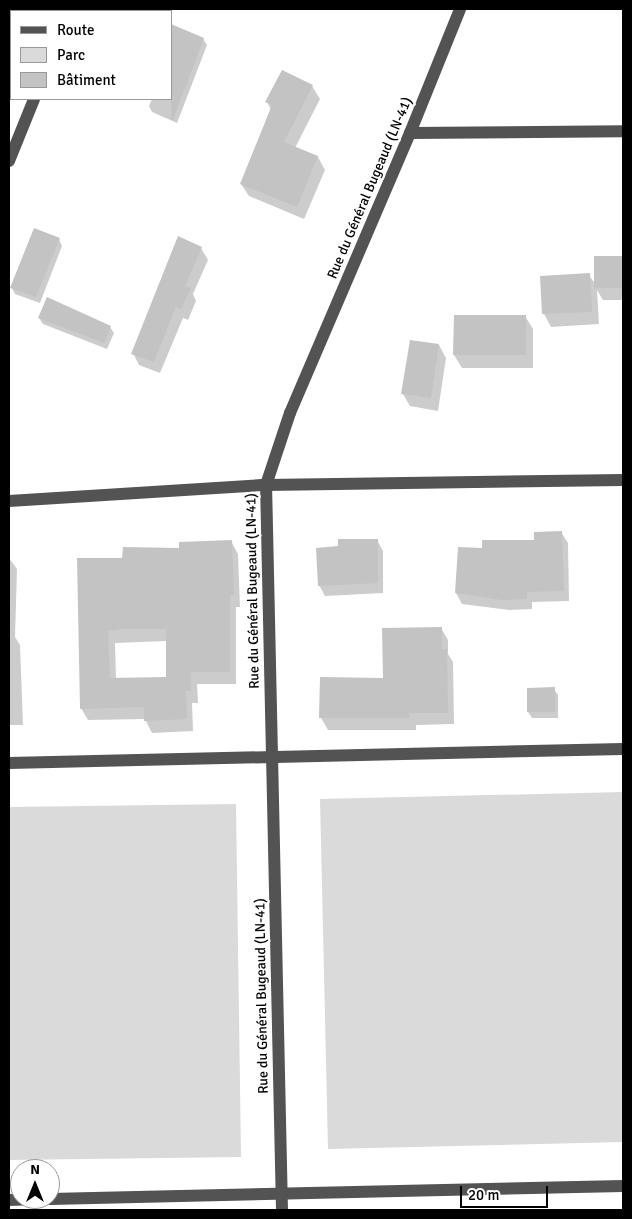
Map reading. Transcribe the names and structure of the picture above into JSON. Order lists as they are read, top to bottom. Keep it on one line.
{"streets":{"street":["Rue du Général Bugeaud (LN-41)"]},"legend":["Route","Parc","Bâtiment"],"scale_bar":"20 m","north":"top"}
